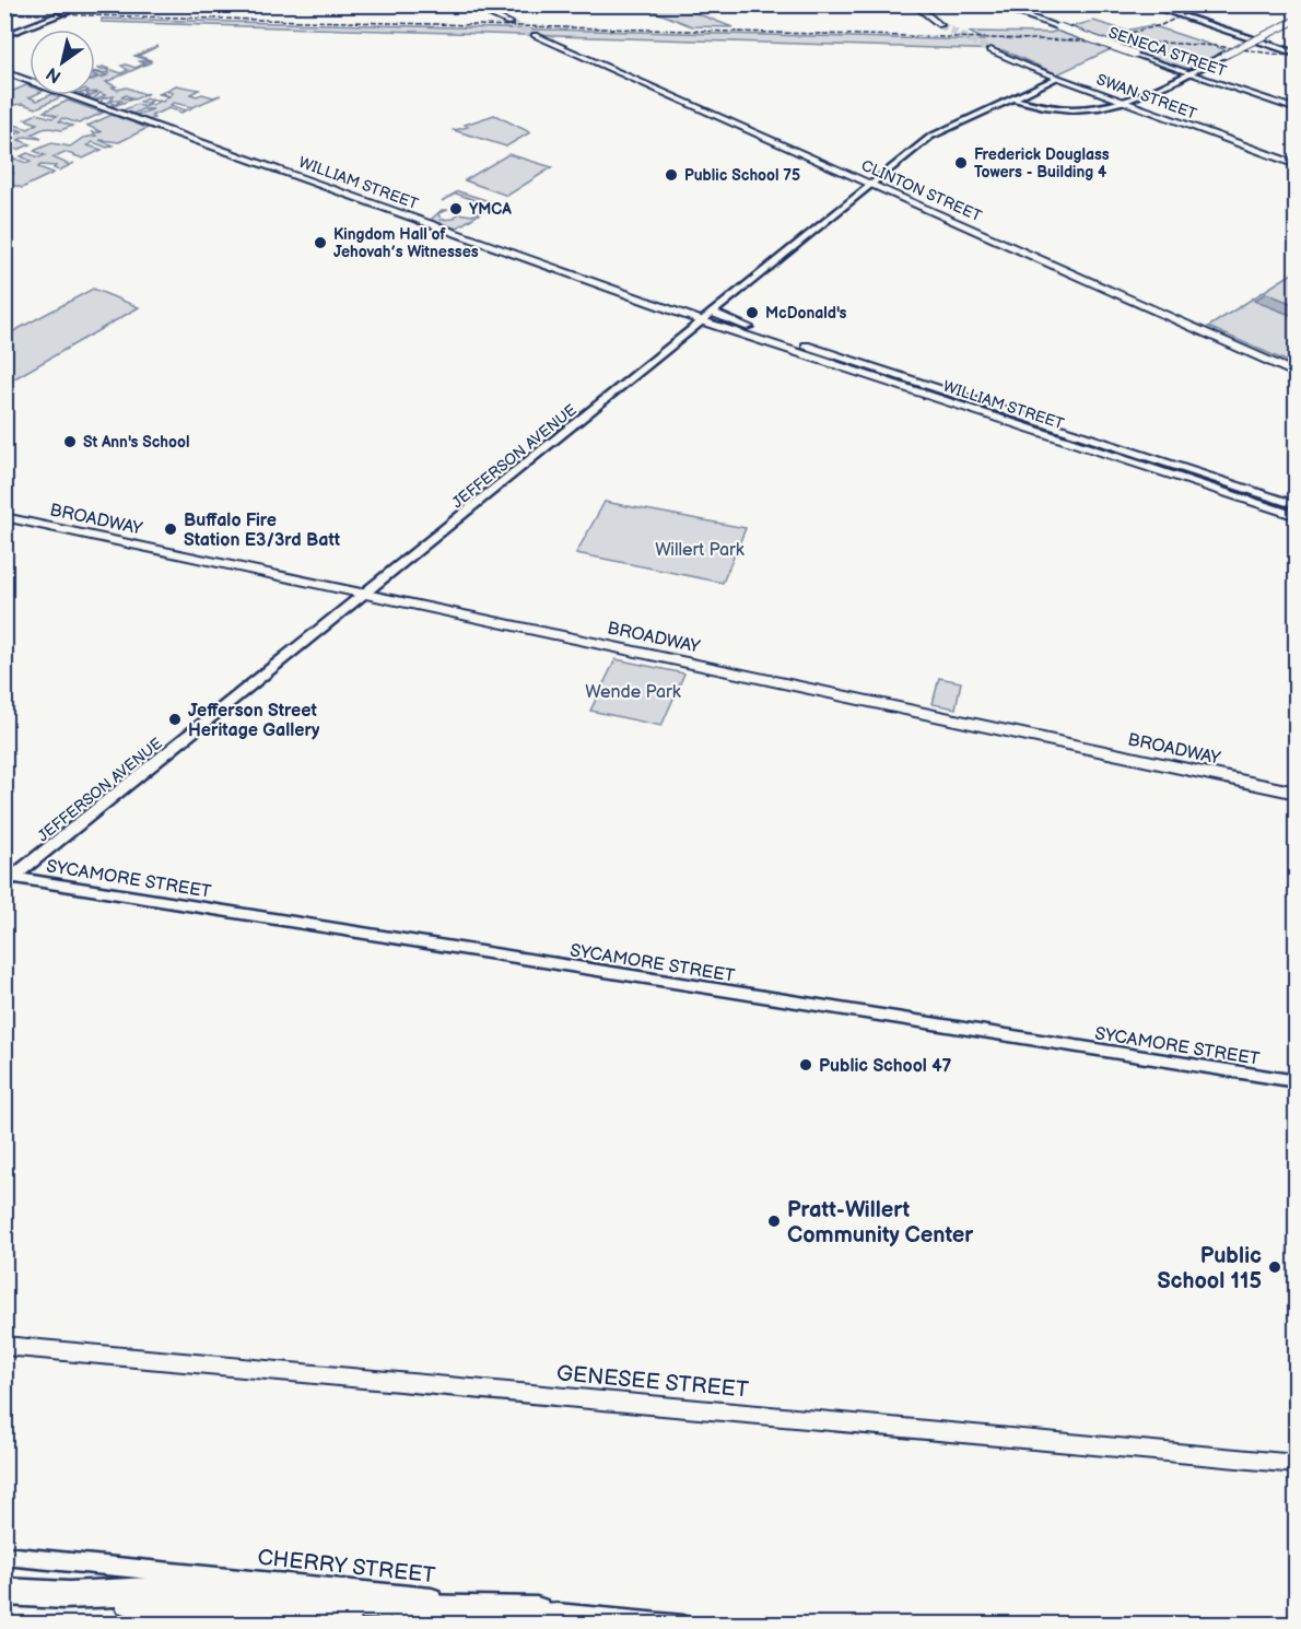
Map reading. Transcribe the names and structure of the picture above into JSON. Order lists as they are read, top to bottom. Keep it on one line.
{"streets":{"main road":["SENECA STREET","SWAN STREET","WILLIAM STREET","CLINTON STREET","BROADWAY","GENESEE STREET"],"street":["JEFFERSON AVENUE","SYCAMORE STREET","CHERRY STREET"]},"crossings":[["SWAN STREET","JEFFERSON AVENUE"],["WILLIAM STREET","JEFFERSON AVENUE"],["CLINTON STREET","JEFFERSON AVENUE"],["JEFFERSON AVENUE","BROADWAY"],["JEFFERSON AVENUE","SYCAMORE STREET"]],"parks":["Willert Park","Wende Park"],"places":["Frederick Douglass Towers - Building 4","Public School 75","YMCA","Kingdom Hall of Jehovah’s Witnesses","McDonald's","St Ann's School","Buffalo Fire Station E3/3rd Batt","Jefferson Street Heritage Gallery","Public School 47","Pratt-Willert Community Center","Public School 115"],"north":"bottom left"}
